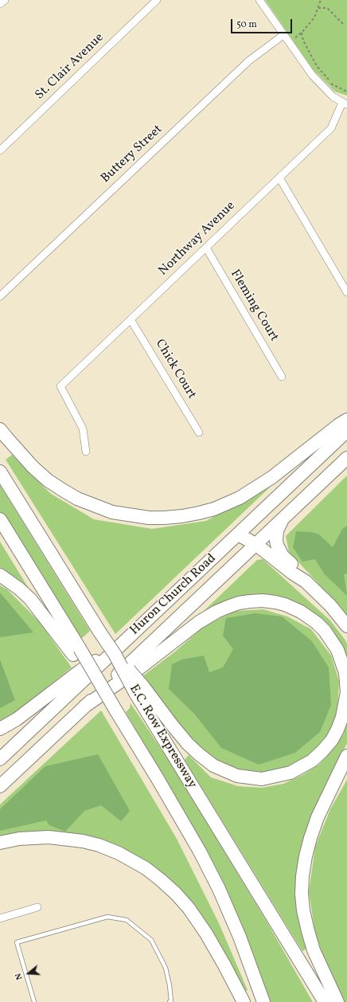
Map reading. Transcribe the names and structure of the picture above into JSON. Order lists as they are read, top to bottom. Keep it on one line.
{"streets":{"highway":["Huron Church Road","E.C. Row Expressway"],"street":["St. Clair Avenue","Buttery Street","Northway Avenue","Fleming Court","Chick Court"]},"crossings":[["Northway Avenue","Fleming Court"],["Northway Avenue","Chick Court"]],"scale_bar":"50 m","north":"left"}
